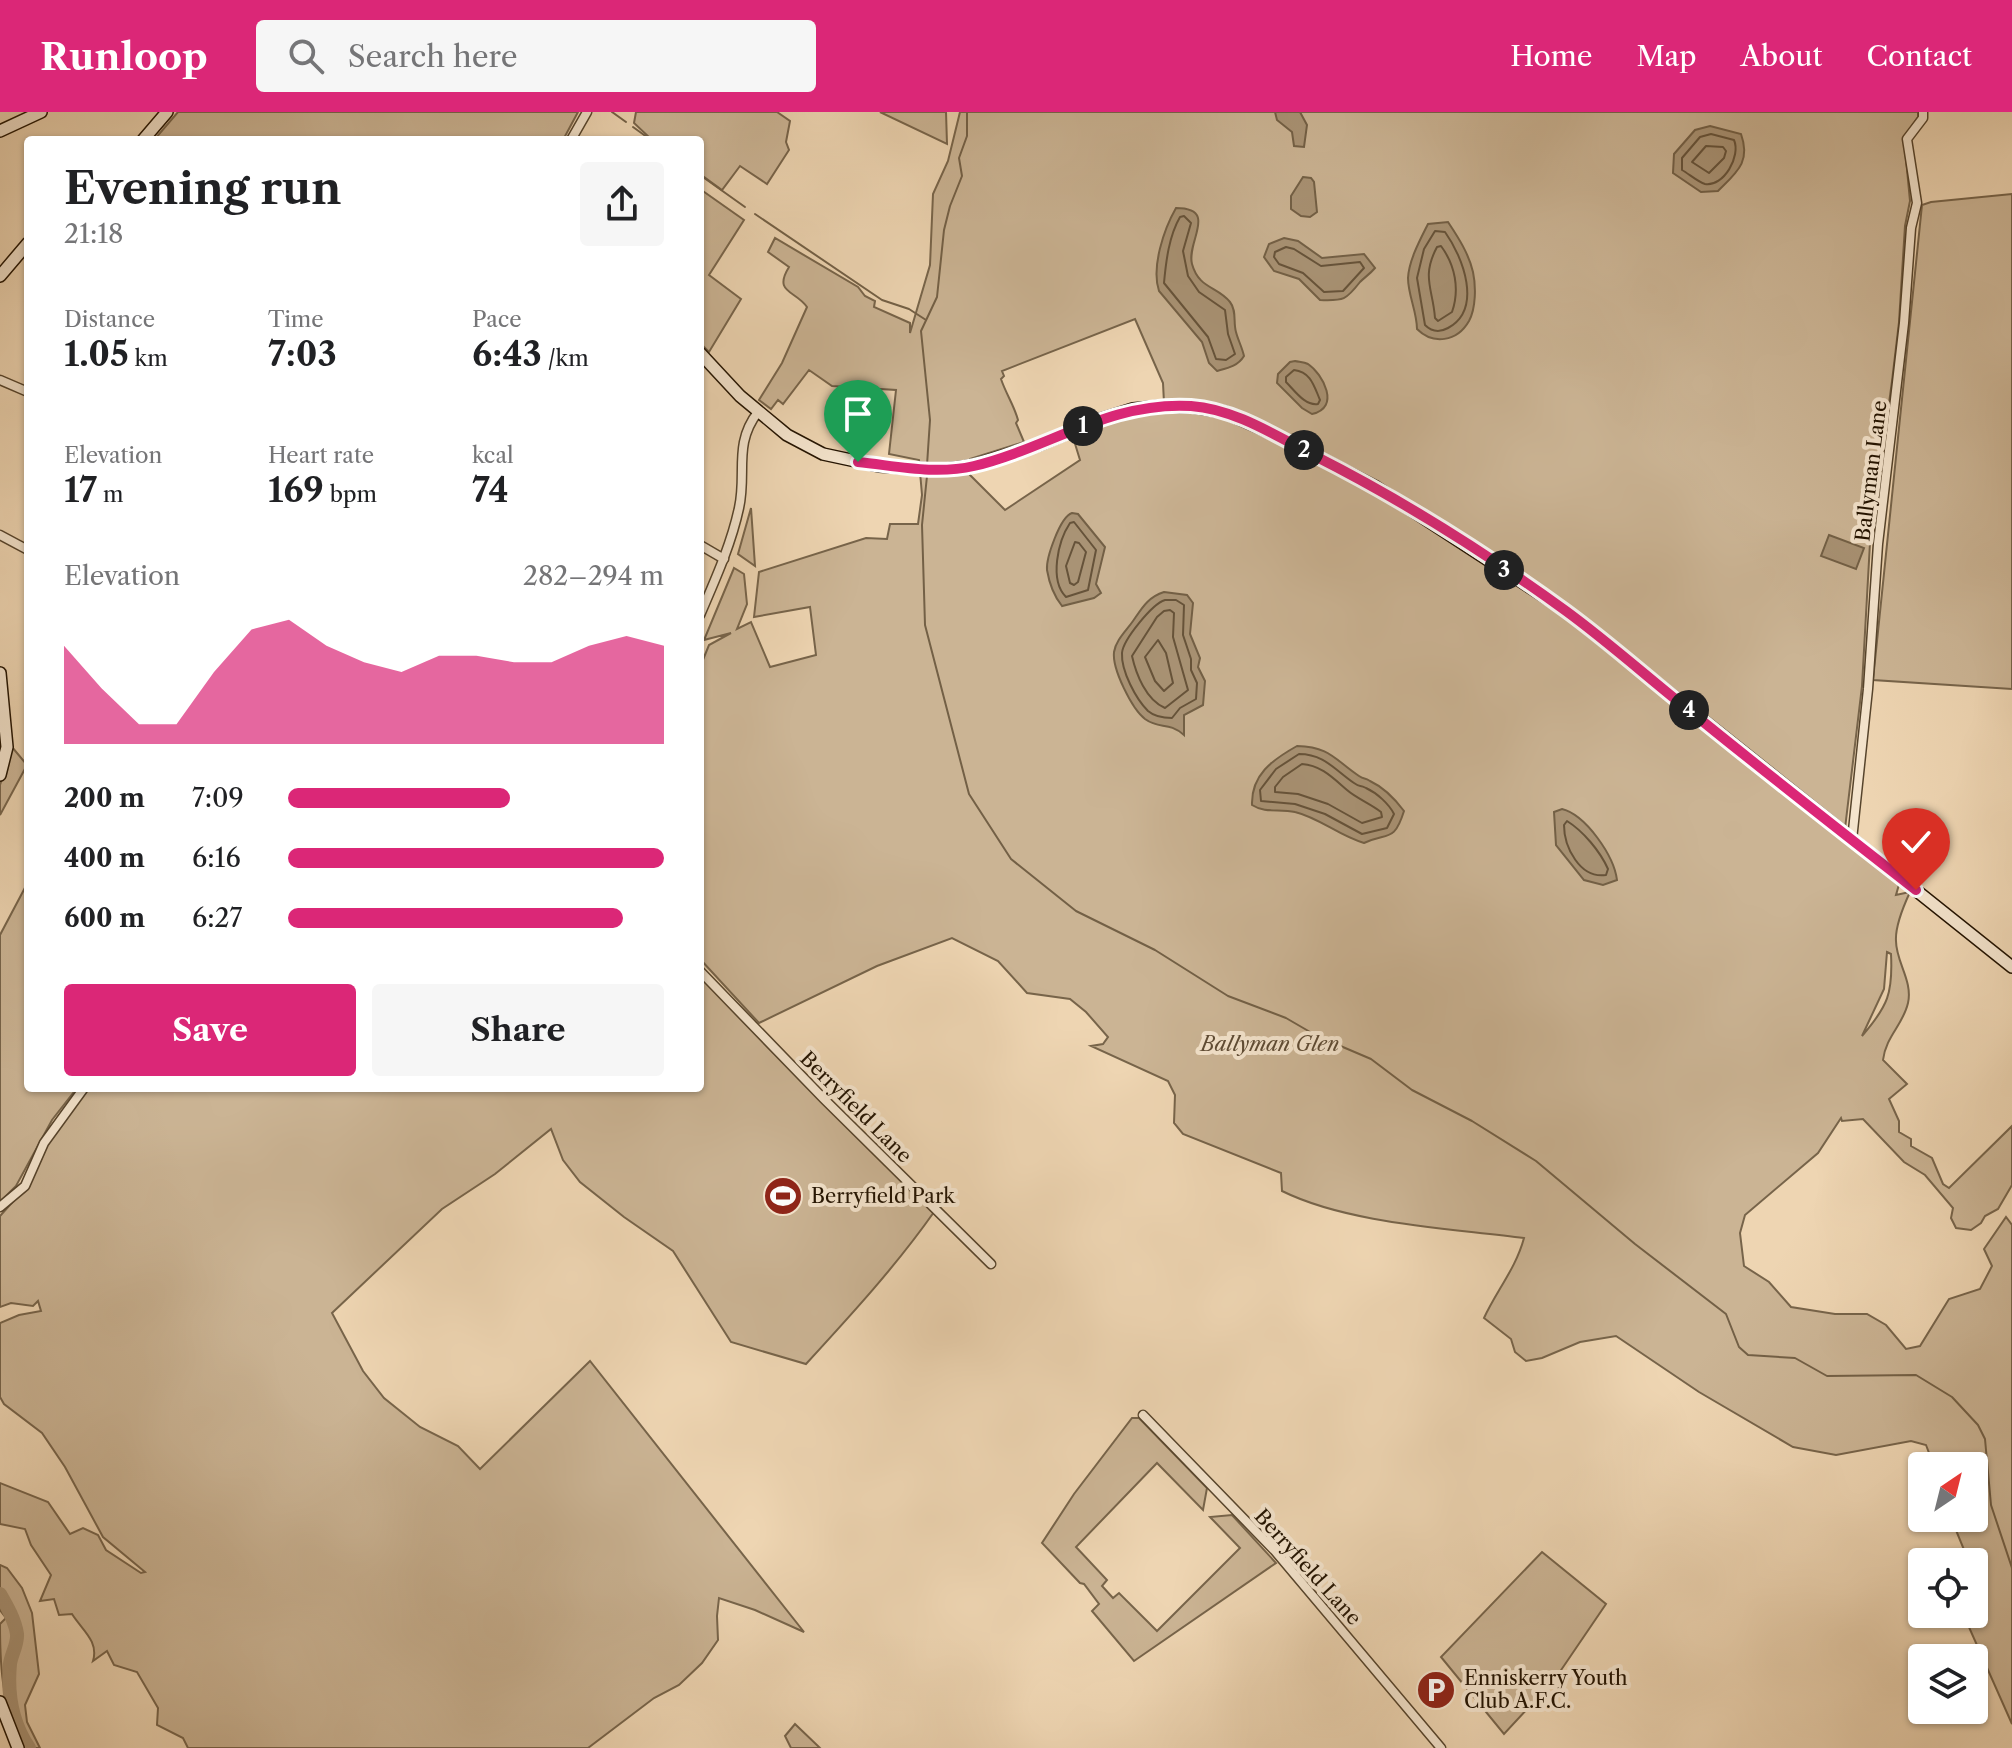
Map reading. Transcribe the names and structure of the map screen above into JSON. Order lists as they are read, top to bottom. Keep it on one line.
{"streets":{"street":["Ballyman Lane","Berryfield Lane"]},"parks":["Ballyman Glen"],"places":{"sports":["Berryfield Park"],"parking":["Enniskerry Youth Club A.F.C."]},"north":"top right","page":{"header":"Runloop","search":"Search here","nav":["Home","Map","About","Contact"],"heading":["Evening run","21:18"],"stats":[["Distance","1.05 km"],["Time","7:03"],["Pace","6:43 /km"],["Elevation","17 m"],["Heart rate","169 bpm"],["kcal","74"]],"pins":["1","2","3","4"],"chart":["Elevation","282–294 m"],"list":[{"name":"200 m","note":"7:09"},{"name":"400 m","note":"6:16"},{"name":"600 m","note":"6:27"}],"buttons":["Save","Share"]}}
